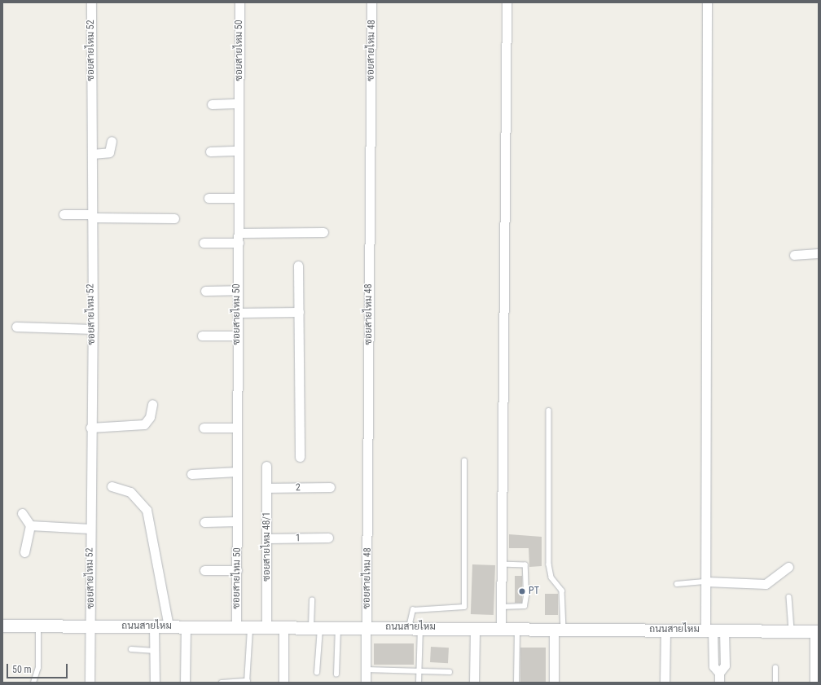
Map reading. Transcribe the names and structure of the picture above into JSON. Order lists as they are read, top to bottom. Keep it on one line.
{"streets":{"main road":["ถนนสายไหม"],"street":["ซอยสายไหม 52","ซอยสายไหม 50","ซอยสายไหม 48","2","1","ซอยสายไหม 48/1"]},"crossings":[["ซอยสายไหม 52","ถนนสายไหม"],["ซอยสายไหม 50","ถนนสายไหม"],["ซอยสายไหม 48","ถนนสายไหม"],["2","ซอยสายไหม 48/1"],["1","ซอยสายไหม 48/1"],["ซอยสายไหม 48/1","ถนนสายไหม"]],"places":["PT"],"scale_bar":"50 m"}
